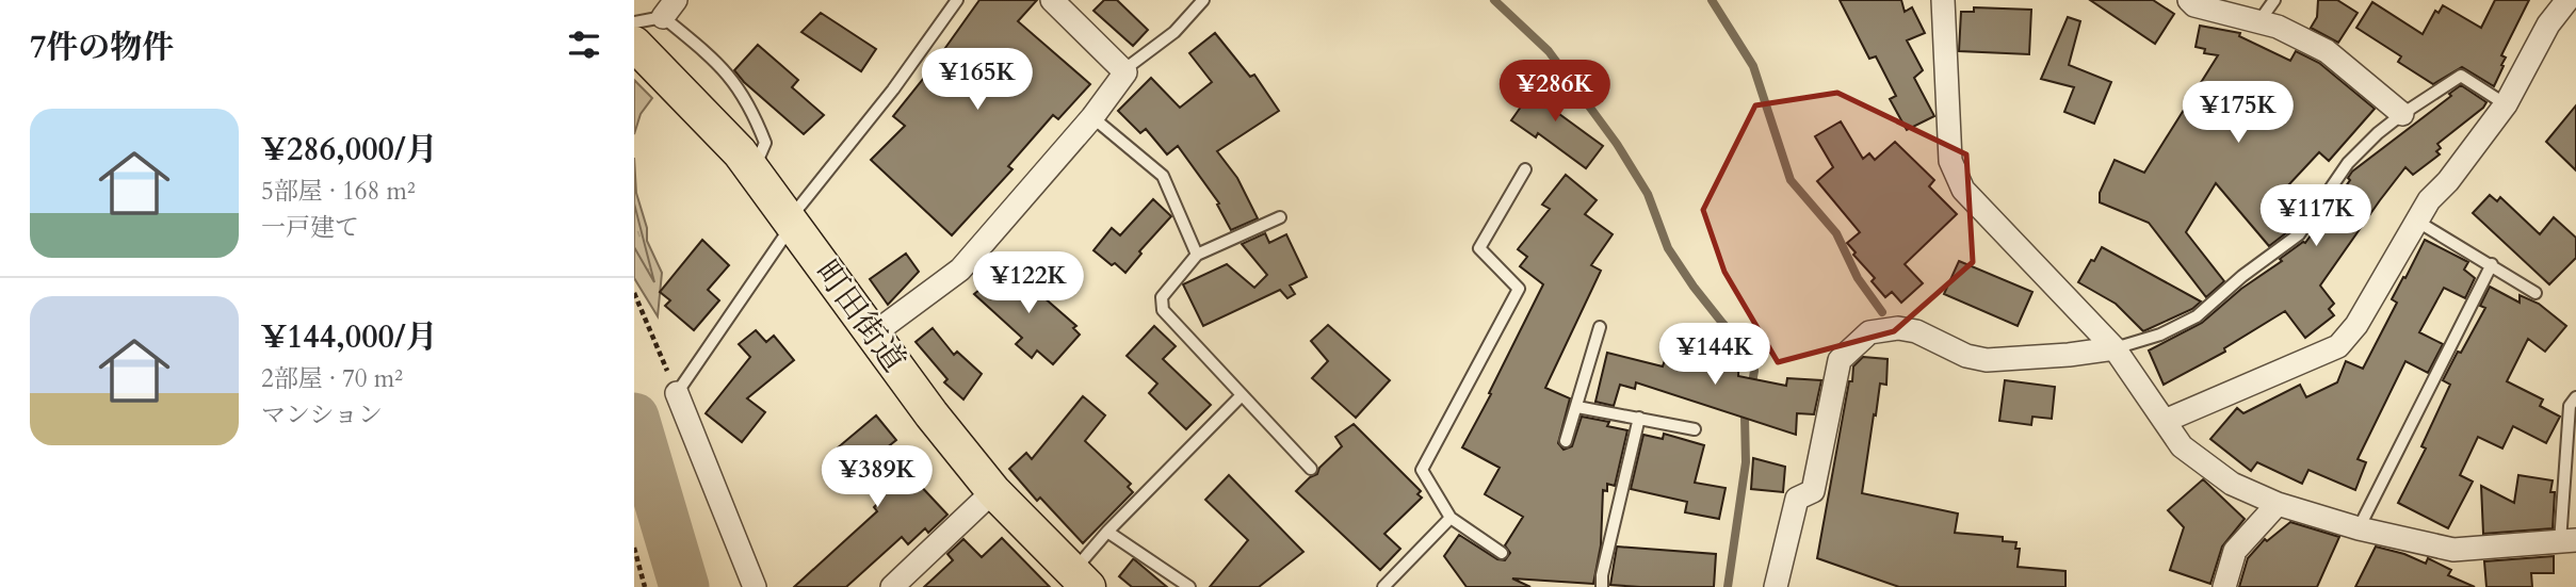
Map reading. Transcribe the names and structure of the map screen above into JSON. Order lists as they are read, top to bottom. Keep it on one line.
{"streets":{"main road":["町田街道"]},"page":{"heading":"7件の物件","price":["¥165K","¥286K","¥175K","¥117K","¥122K","¥144K","¥389K"],"list":[{"name":"¥286,000/月","note":"5部屋 · 168 m² · 一戸建て"},{"name":"¥144,000/月","note":"2部屋 · 70 m² · マンション"}]}}
